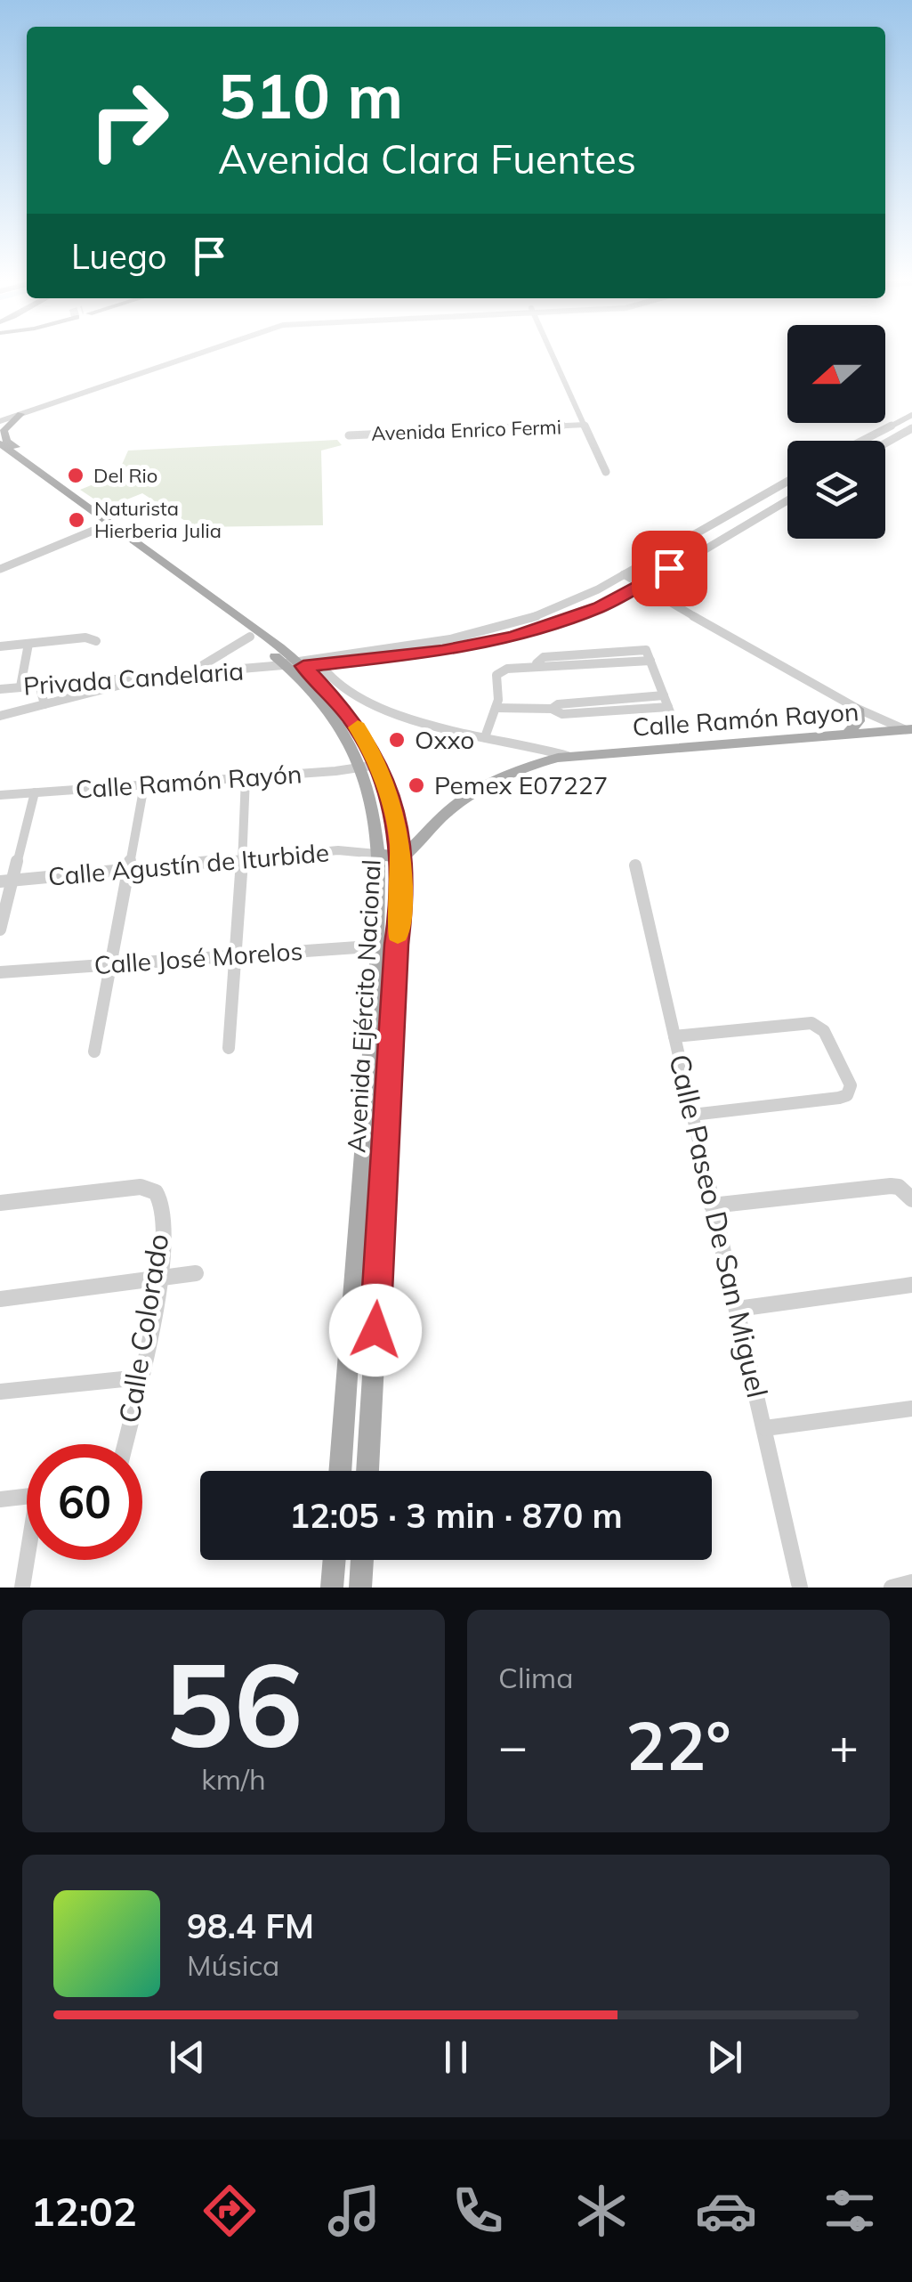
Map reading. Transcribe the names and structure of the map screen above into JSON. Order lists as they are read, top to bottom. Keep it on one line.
{"streets":{"main road":["Calle Ramón Rayon","Avenida Ejército Nacional"],"street":["Avenida Enrico Fermi","Privada Candelaria","Calle Ramón Rayón","Calle Agustín de Iturbide","Calle José Morelos","Calle Paseo De San Miguel","Calle Colorado"]},"crossings":[["Privada Candelaria","Avenida Ejército Nacional"],["Calle Ramón Rayon","Avenida Ejército Nacional"],["Calle Ramón Rayón","Avenida Ejército Nacional"],["Calle Agustín de Iturbide","Avenida Ejército Nacional"],["Calle José Morelos","Avenida Ejército Nacional"]],"places":["Del Rio","Naturista Hierberia Julia","Oxxo","Pemex E07227"],"north":"left","page":{"turn":["510 m","Avenida Clara Fuentes"],"then":"Luego","limit":"60","trip":"12:05 · 3 min · 870 m","tile":[["56","km/h"],"Clima"],"heat":["−","22°","+"],"song":["98.4 FM","Música"],"tabs":"12:02"}}
